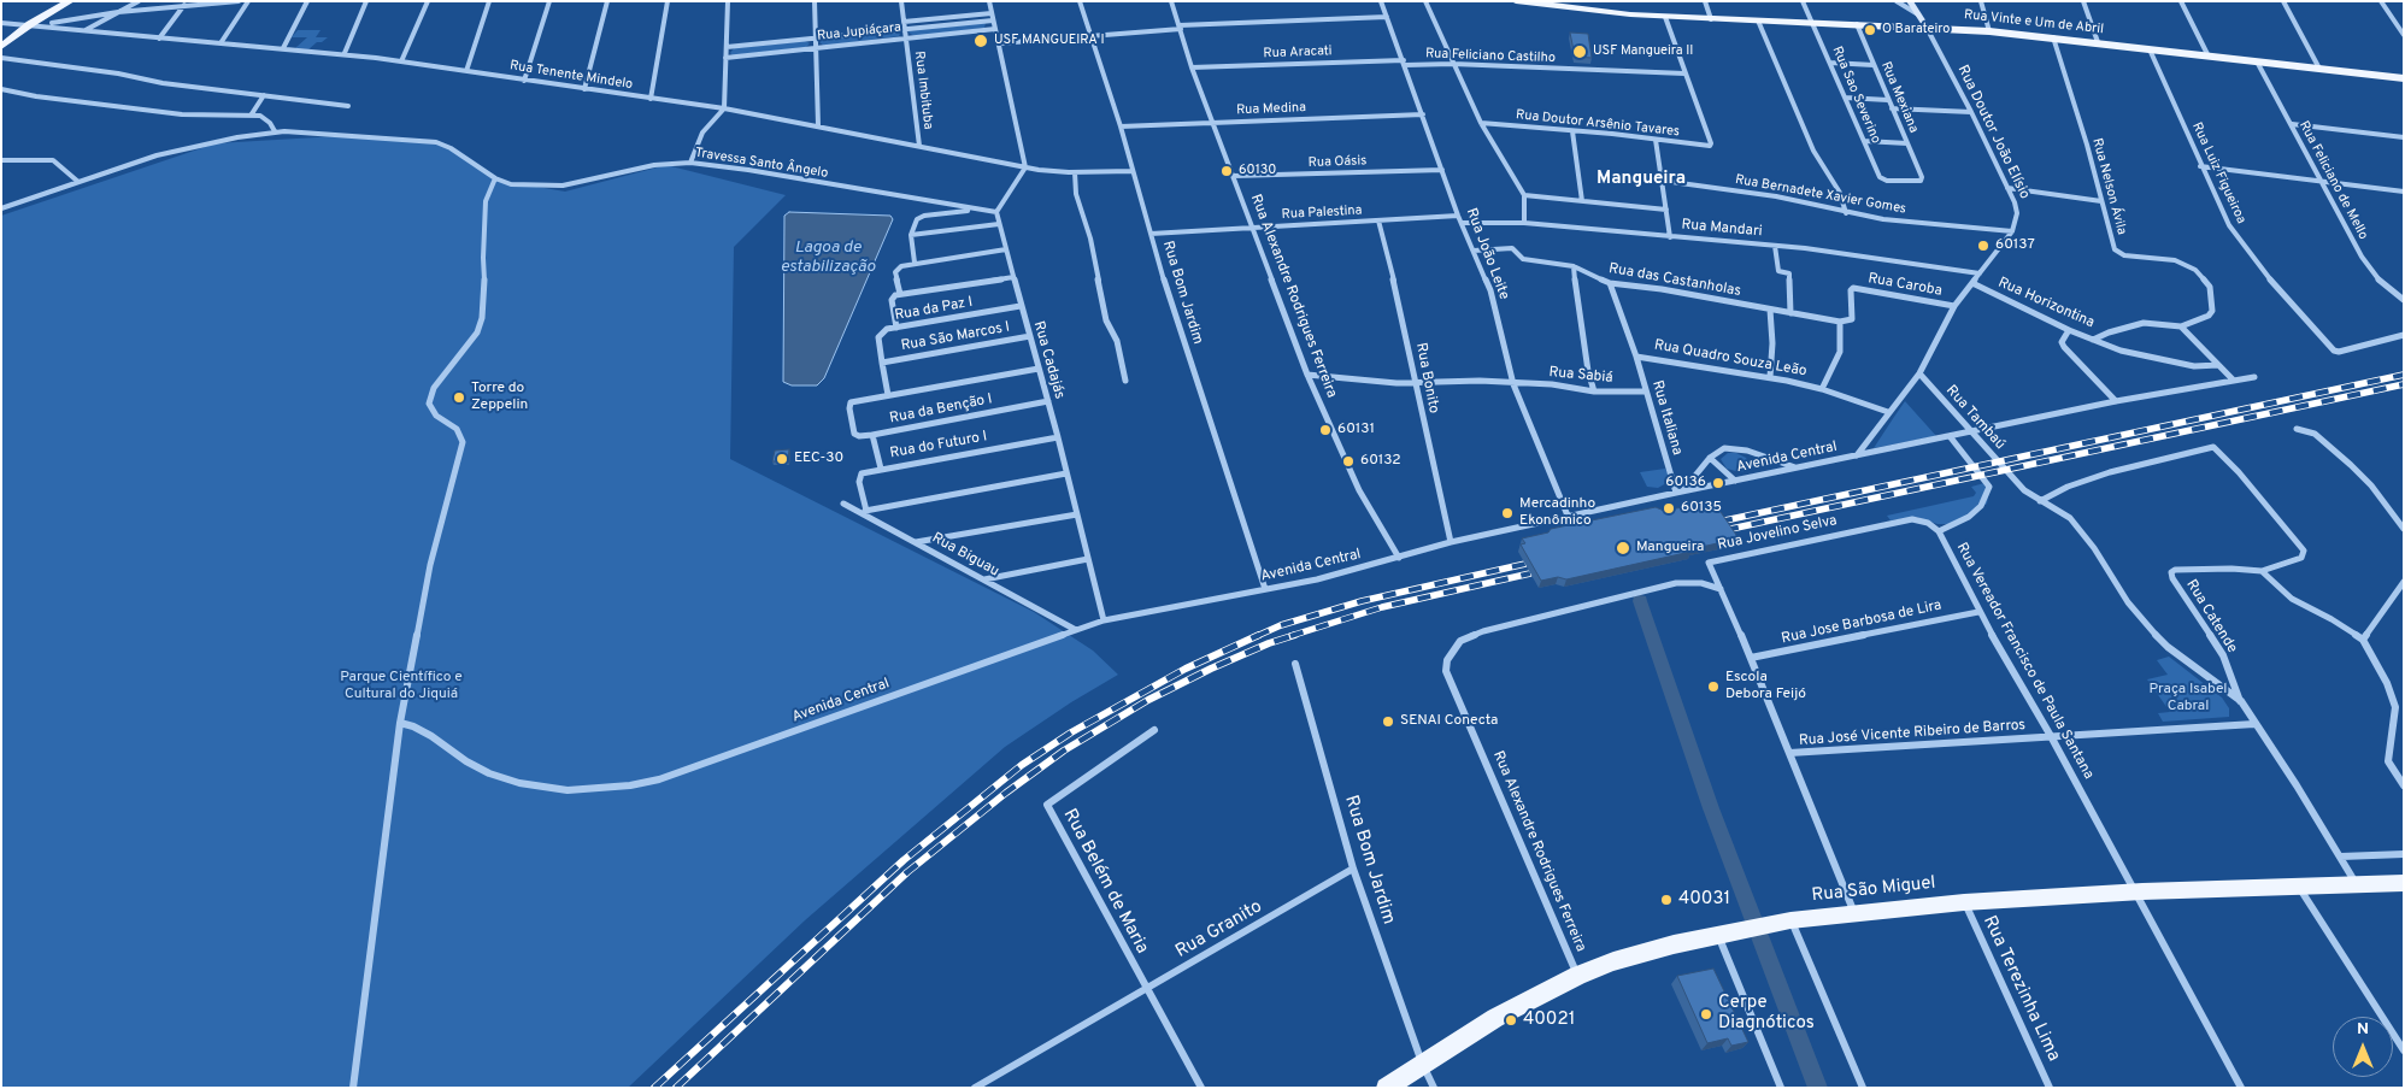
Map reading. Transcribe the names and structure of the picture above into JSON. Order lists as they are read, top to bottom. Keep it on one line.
{"streets":{"main road":["Rua Vinte e Um de Abril","Rua São Miguel"],"street":["Rua Jupiáçara","Rua Aracati","Rua Feliciano Castilho","Rua Tenente Mindelo","Rua Imbituba","Rua Sao Severino","Rua Mexiana","Rua Medina","Rua Doutor Arsênio Tavares","Rua Doutor João Elísio","Rua Oásis","Travessa Santo Ângelo","Rua Luiz Figueiroa","Rua Feliciano de Mello","Rua Nelson Ávila","Rua Bernadete Xavier Gomes","Rua Palestina","Rua Mandari","Rua João Leite","Rua das Castanholas","Rua Caroba","Rua Bom Jardim","Rua Alexandre Rodrigues Ferreira","Rua Horizontina","Rua da Paz I","Rua São Marcos I","Rua Quadro Souza Leão","Rua Cadajás","Rua Sabiá","Rua Bonito","Rua da Benção I","Rua Italiana","Rua Tambaú","Rua do Futuro I","Avenida Central","Rua Jovelino Selva","Rua Biguau","Rua Catende","Rua Jose Barbosa de Lira","Rua Vereador Francisco de Paula Santana","Rua José Vicente Ribeiro de Barros","Rua Belém de Maria","Rua Granito","Rua Terezinha Lima"]},"crossings":[["Rua Vinte e Um de Abril","Rua Sao Severino"],["Rua Vinte e Um de Abril","Rua Mexiana"],["Rua Vinte e Um de Abril","Rua Doutor João Elísio"],["Rua Vinte e Um de Abril","Rua Luiz Figueiroa"],["Rua Vinte e Um de Abril","Rua Feliciano de Mello"],["Rua Vinte e Um de Abril","Rua Nelson Ávila"],["Rua Jupiáçara","Rua Imbituba"],["Rua Aracati","Rua Feliciano Castilho"],["Rua Aracati","Rua João Leite"],["Rua Aracati","Rua Alexandre Rodrigues Ferreira"],["Rua Feliciano Castilho","Rua Doutor Arsênio Tavares"],["Rua Feliciano Castilho","Rua João Leite"],["Rua Tenente Mindelo","Rua Imbituba"],["Rua Tenente Mindelo","Rua Bom Jardim"],["Rua Sao Severino","Rua Mexiana"],["Rua Medina","Rua João Leite"],["Rua Medina","Rua Bom Jardim"],["Rua Medina","Rua Alexandre Rodrigues Ferreira"],["Rua Doutor João Elísio","Rua Bernadete Xavier Gomes"],["Rua Oásis","Rua João Leite"],["Rua Oásis","Rua Alexandre Rodrigues Ferreira"],["Travessa Santo Ângelo","Rua Cadajás"],["Rua Nelson Ávila","Rua Horizontina"],["Rua Palestina","Rua João Leite"],["Rua Palestina","Rua Bom Jardim"],["Rua Palestina","Rua Alexandre Rodrigues Ferreira"],["Rua Palestina","Rua Bonito"],["Rua Mandari","Rua João Leite"],["Rua João Leite","Rua das Castanholas"],["Rua João Leite","Rua Sabiá"],["Rua João Leite","Avenida Central"],["Rua das Castanholas","Rua Caroba"],["Rua das Castanholas","Rua Italiana"],["Rua Bom Jardim","Avenida Central"],["Rua Bom Jardim","Rua São Miguel"],["Rua Bom Jardim","Rua Granito"],["Rua Alexandre Rodrigues Ferreira","Rua Sabiá"],["Rua Alexandre Rodrigues Ferreira","Avenida Central"],["Rua Alexandre Rodrigues Ferreira","Rua Jovelino Selva"],["Rua Alexandre Rodrigues Ferreira","Rua São Miguel"],["Rua da Paz I","Rua São Marcos I"],["Rua da Paz I","Rua Cadajás"],["Rua São Marcos I","Rua Cadajás"],["Rua Quadro Souza Leão","Rua Italiana"],["Rua Cadajás","Rua da Benção I"],["Rua Cadajás","Rua do Futuro I"],["Rua Cadajás","Avenida Central"],["Rua Sabiá","Rua Bonito"],["Rua Sabiá","Rua Italiana"],["Rua Bonito","Avenida Central"],["Rua da Benção I","Rua do Futuro I"],["Rua Italiana","Avenida Central"],["Rua Tambaú","Avenida Central"],["Rua Tambaú","Rua Catende"],["Rua do Futuro I","Rua Biguau"],["Avenida Central","Rua Biguau"],["Avenida Central","Rua Vereador Francisco de Paula Santana"],["Rua Jovelino Selva","Rua Jose Barbosa de Lira"],["Rua Jovelino Selva","Rua Vereador Francisco de Paula Santana"],["Rua Jovelino Selva","Rua José Vicente Ribeiro de Barros"],["Rua Jovelino Selva","Rua São Miguel"],["Rua Catende","Rua José Vicente Ribeiro de Barros"],["Rua Catende","Rua São Miguel"],["Rua Jose Barbosa de Lira","Rua Vereador Francisco de Paula Santana"],["Rua Vereador Francisco de Paula Santana","Rua José Vicente Ribeiro de Barros"],["Rua Vereador Francisco de Paula Santana","Rua São Miguel"],["Rua Belém de Maria","Rua Granito"],["Rua São Miguel","Rua Terezinha Lima"]],"districts":["Mangueira"],"water":["Lagoa de estabilização"],"parks":["Parque Científico e Cultural do Jiquiá","Praça Isabel Cabral"],"places":["O Barateiro","USF MANGUEIRA I","USF Mangueira II","60130","60137","Torre do Zeppelin","60131","EEC-30","60132","60136","60135","Mercadinho Ekonômico","Mangueira","Escola Debora Feijó","SENAI Conecta","40031","Cerpe Diagnóticos","40021"],"north":"top"}
